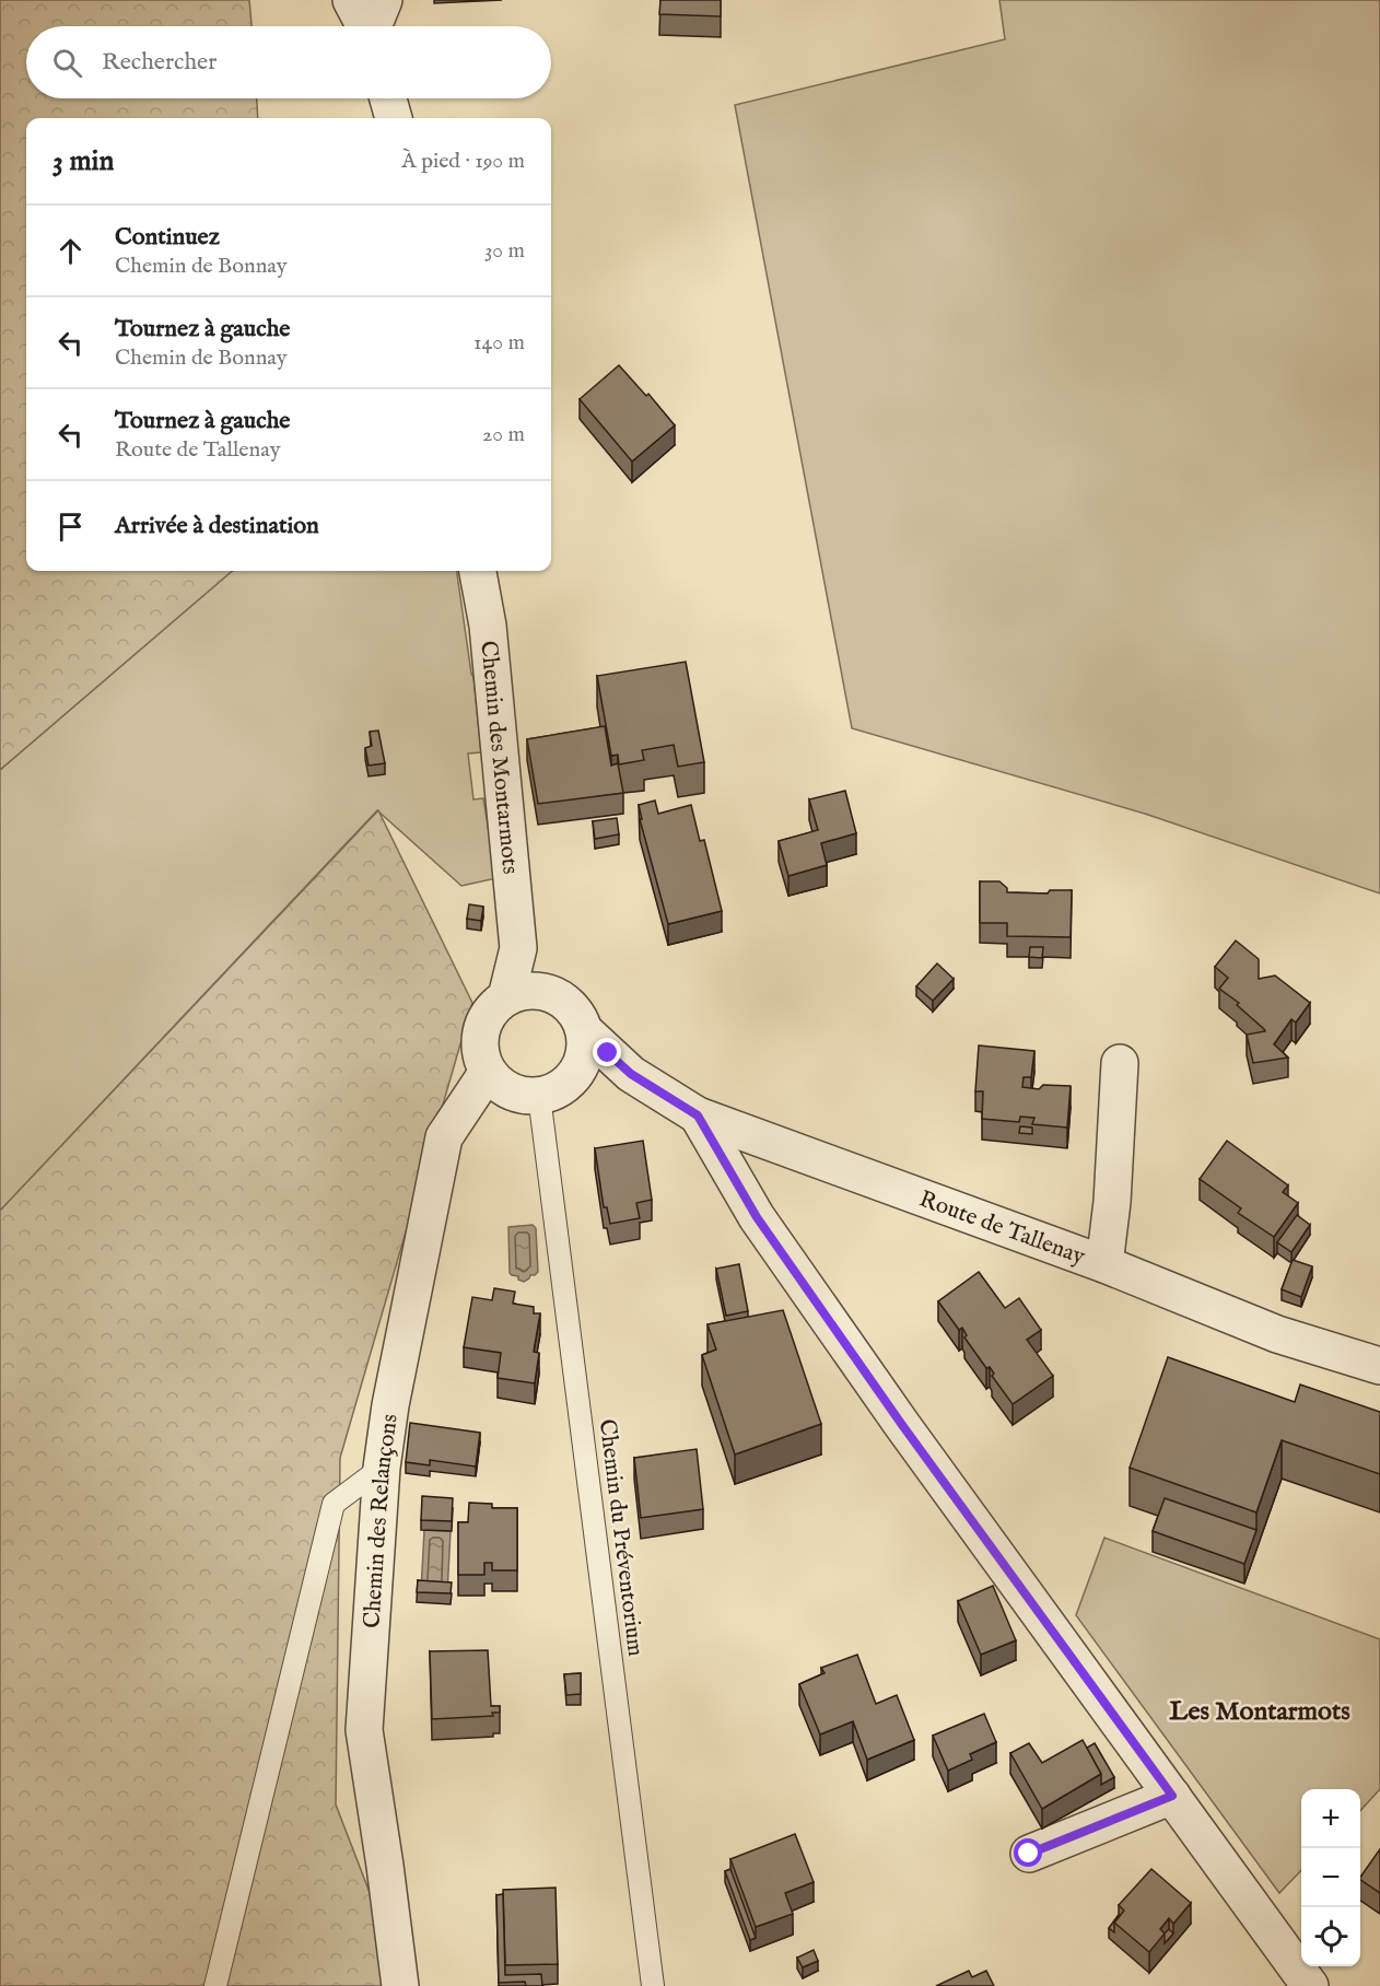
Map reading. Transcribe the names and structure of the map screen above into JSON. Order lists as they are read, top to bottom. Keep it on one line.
{"streets":{"street":["Chemin des Montarmots","Route de Tallenay","Chemin des Relançons"],"lane":["Chemin du Préventorium"]},"crossings":[["Chemin des Montarmots","Route de Tallenay"],["Chemin des Montarmots","Chemin des Relançons"],["Chemin des Montarmots","Chemin du Préventorium"],["Route de Tallenay","Chemin des Relançons"],["Route de Tallenay","Chemin du Préventorium"],["Chemin des Relançons","Chemin du Préventorium"]],"districts":["Les Montarmots"],"page":{"search":"Rechercher","heading":["3 min","À pied · 190 m"],"list":[["Continuez","Chemin de Bonnay","30 m"],["Tournez à gauche","Chemin de Bonnay","140 m"],["Tournez à gauche","Route de Tallenay","20 m"],"Arrivée à destination"],"map_buttons":["+","−"]}}
